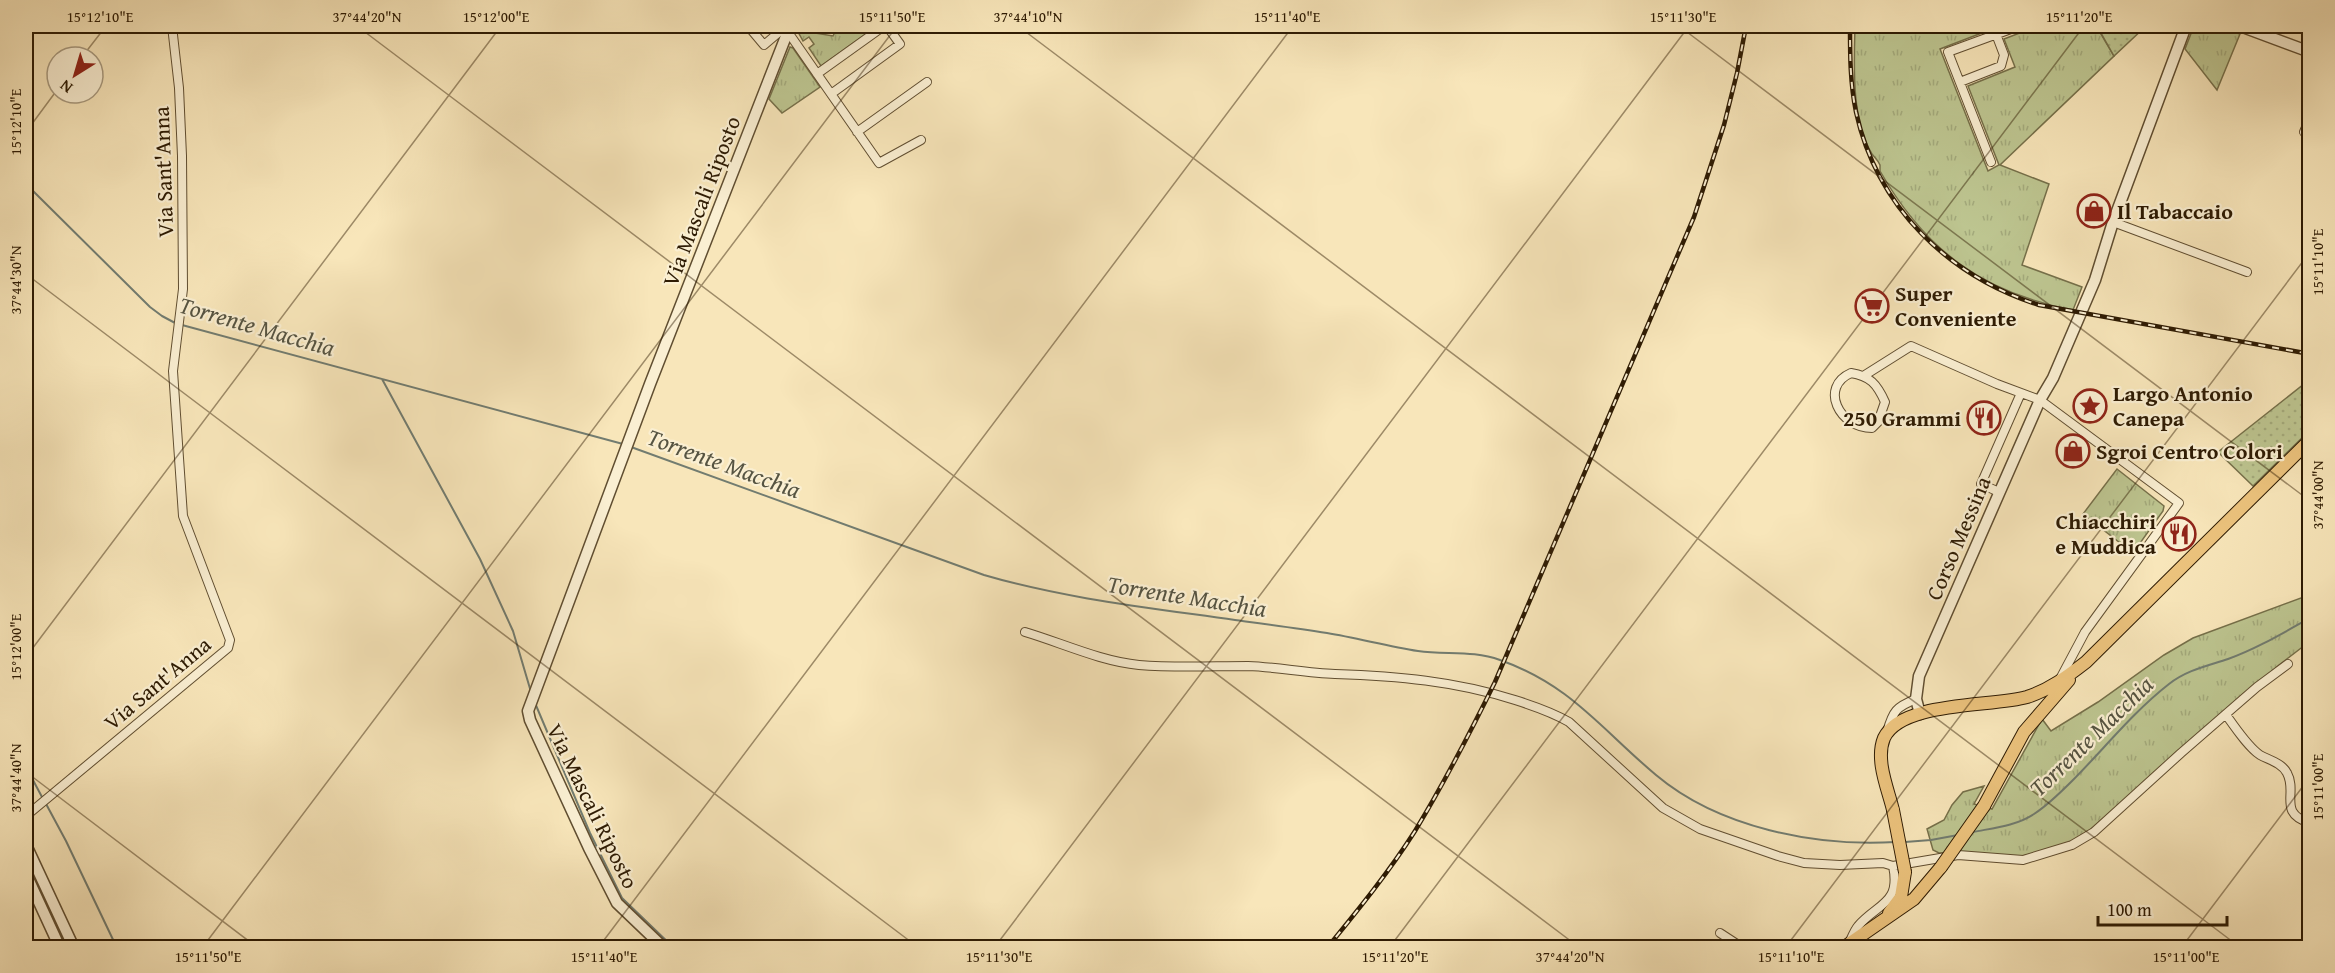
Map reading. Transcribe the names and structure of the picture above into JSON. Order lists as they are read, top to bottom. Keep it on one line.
{"streets":{"street":["Via Sant'Anna","Via Mascali Riposto","Corso Messina"]},"water":["Torrente Macchia"],"places":{"shop":["Il Tabaccaio","Sgroi Centro Colori"],"supermarket":["Super Conveniente"],"place":["Largo Antonio Canepa"],"restaurant":["250 Grammi","Chiacchiri e Muddica"]},"scale_bar":"100 m","north":"bottom left","coordinates":["15°12'10\"E","37°44'20\"N","15°12'00\"E","15°11'50\"E","37°44'10\"N","15°11'40\"E","15°11'30\"E","15°11'20\"E","15°11'10\"E","37°44'30\"N","37°44'00\"N","37°44'40\"N","15°11'00\"E"]}
